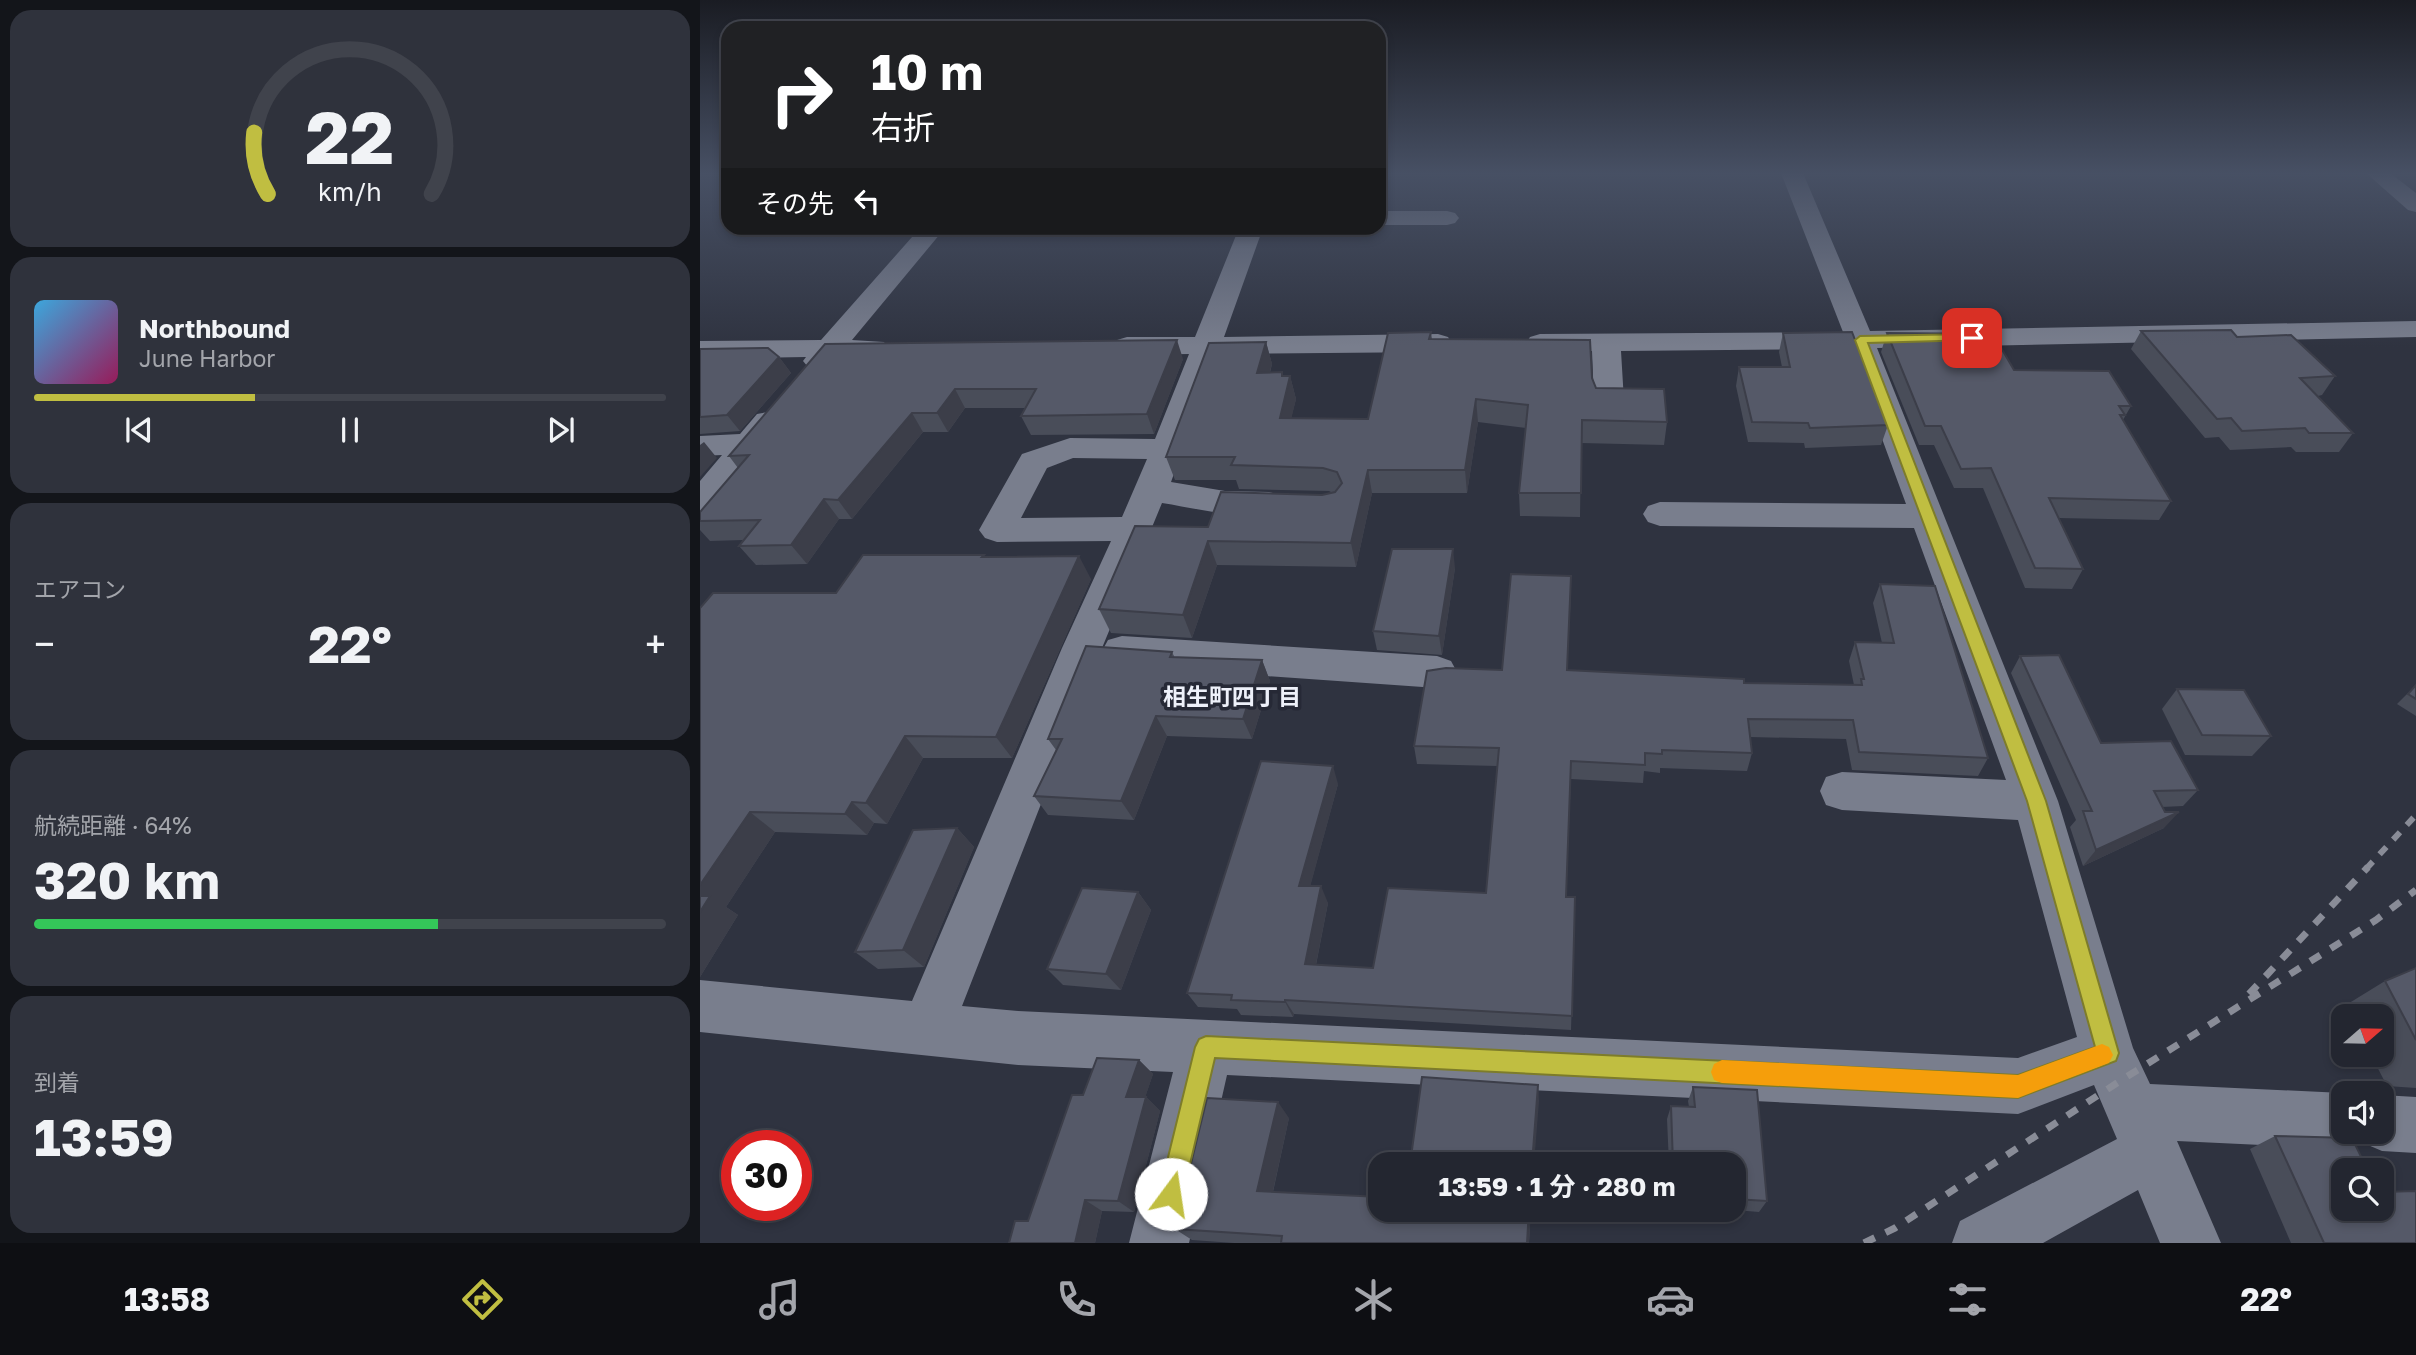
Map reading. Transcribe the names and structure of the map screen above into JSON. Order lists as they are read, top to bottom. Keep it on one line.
{"districts":["相生町四丁目"],"north":"right","page":{"turn":["10 m","右折"],"then":"その先","song":["Northbound","June Harbor"],"tile":["エアコン",["航続距離 · 64%","320 km"],["到着","13:59"]],"heat":["−","22°","+"],"limit":"30","trip":"13:59 · 1 分 · 280 m","tabs":["13:58","22°"],"gauge":["22","km/h"]}}
